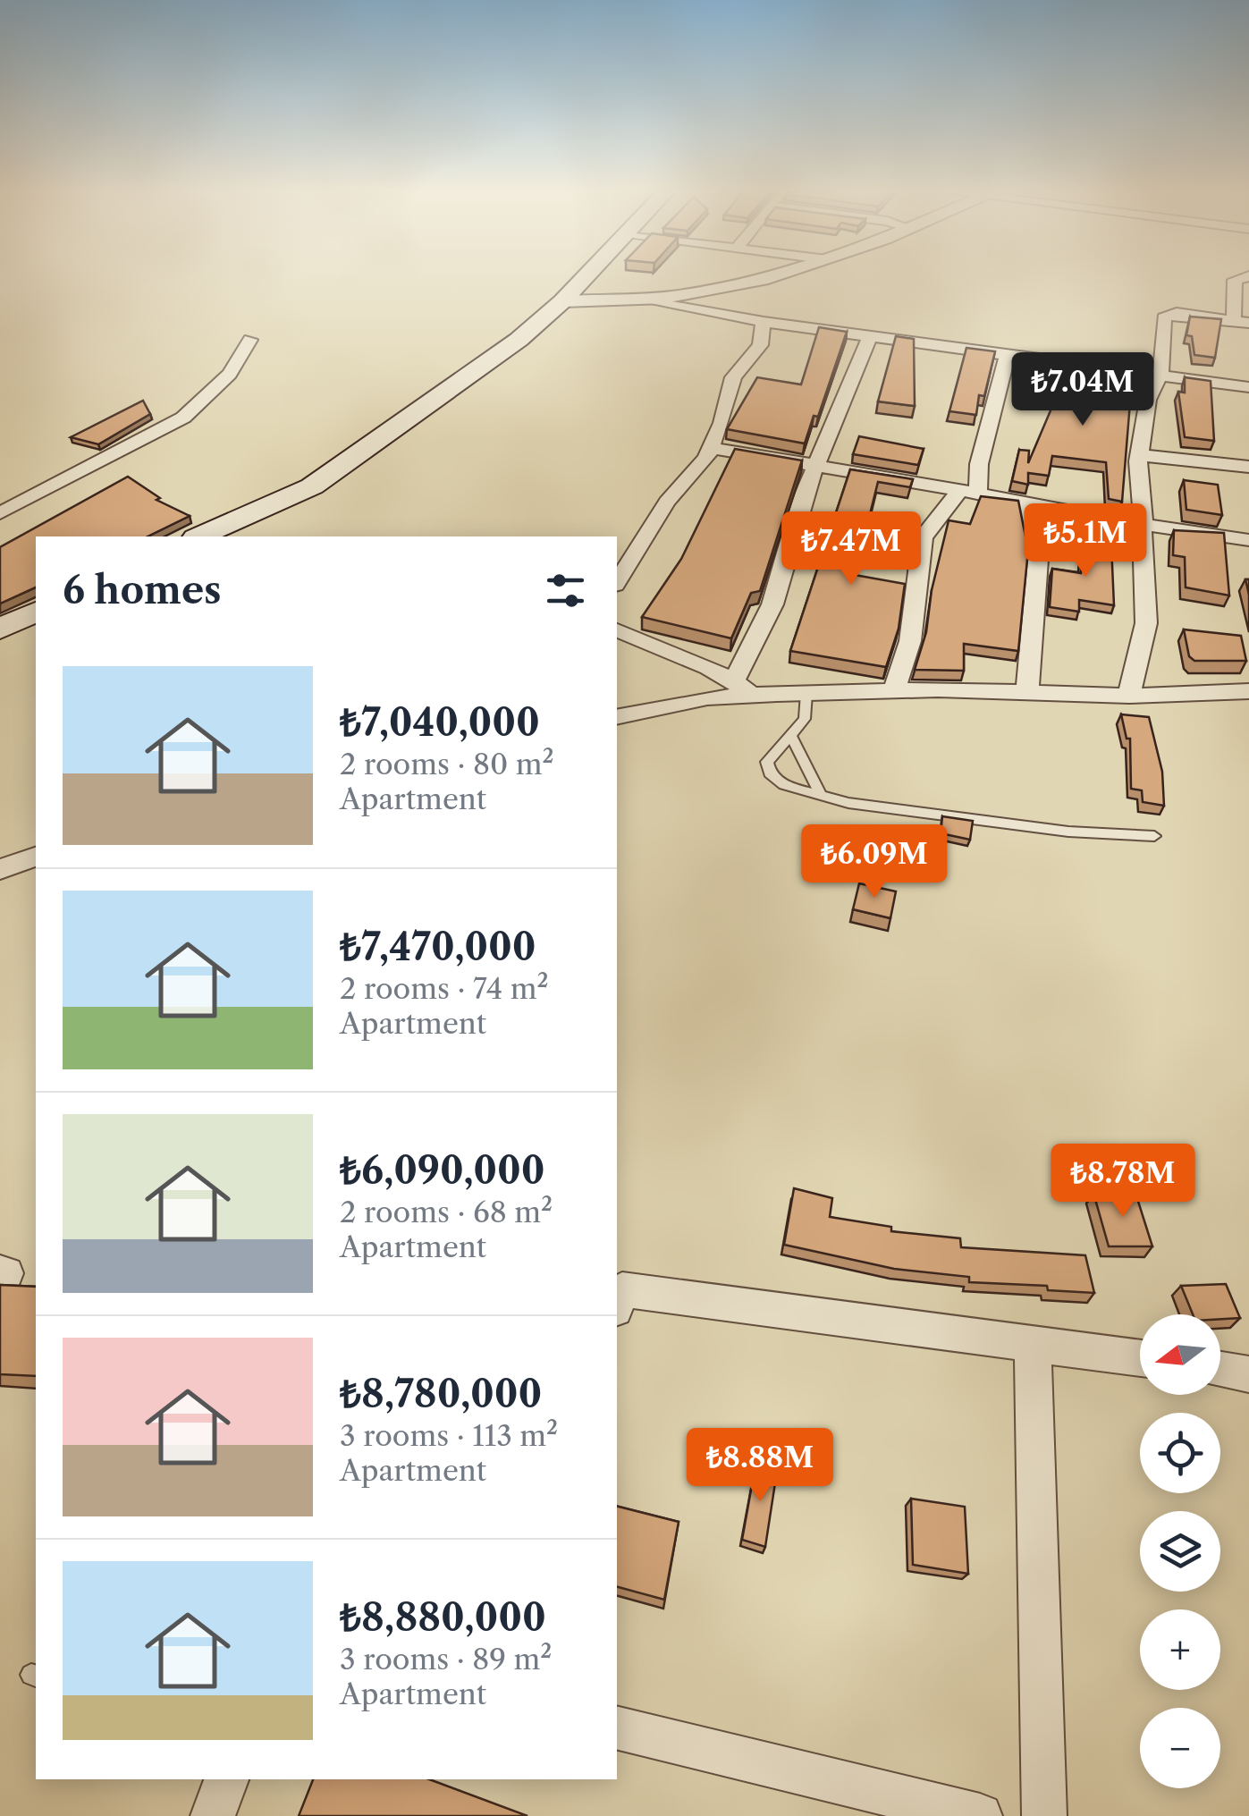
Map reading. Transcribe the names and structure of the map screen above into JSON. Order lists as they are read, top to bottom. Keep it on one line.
{"north":"left","page":{"price":["₺7.04M","₺5.1M","₺7.47M","₺6.09M","₺8.78M","₺8.88M"],"heading":"6 homes","list":[{"name":"₺7,040,000","note":"2 rooms · 80 m² · Apartment"},{"name":"₺7,470,000","note":"2 rooms · 74 m² · Apartment"},{"name":"₺6,090,000","note":"2 rooms · 68 m² · Apartment"},{"name":"₺8,780,000","note":"3 rooms · 113 m² · Apartment"},{"name":"₺8,880,000","note":"3 rooms · 89 m² · Apartment"}],"map_buttons":["+","−"]}}
